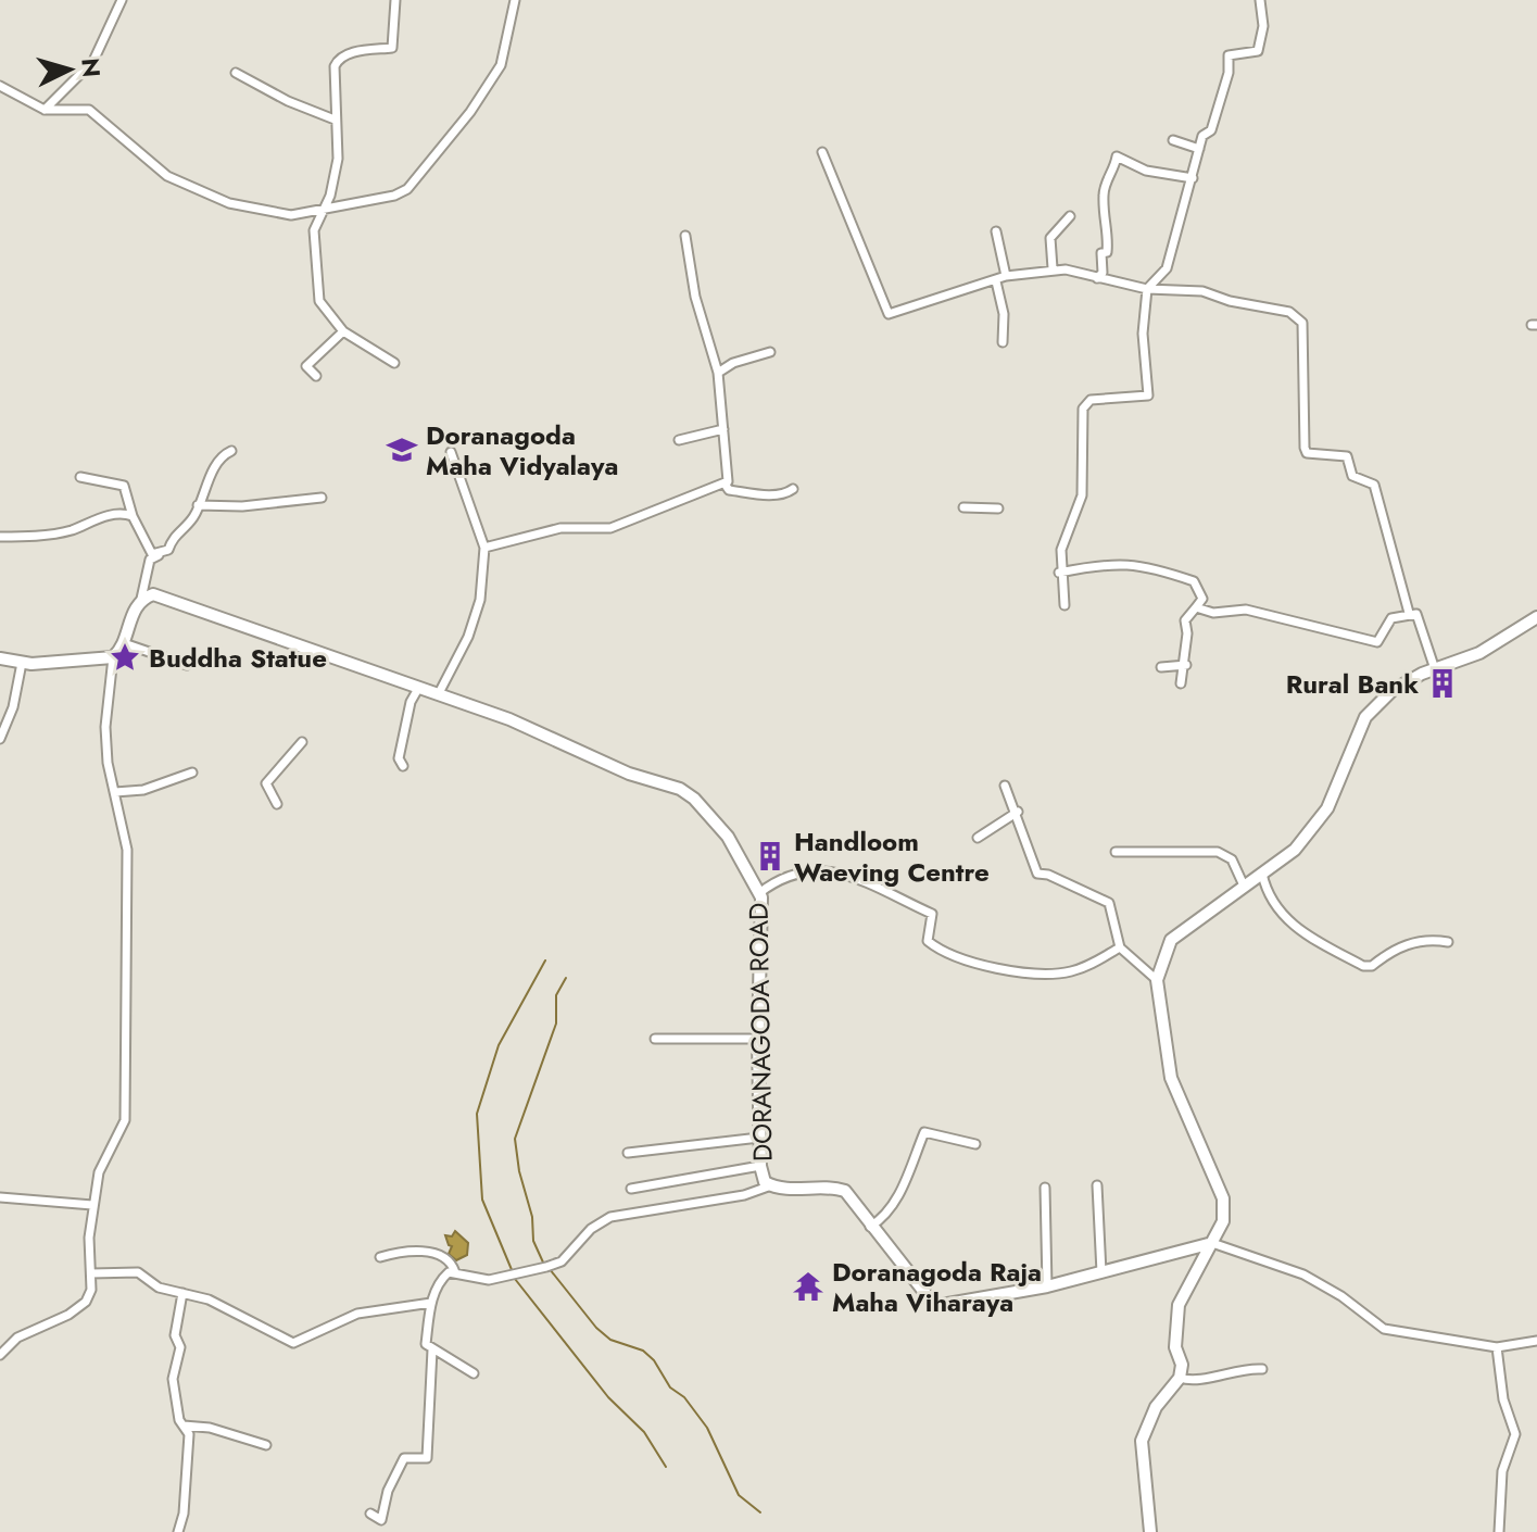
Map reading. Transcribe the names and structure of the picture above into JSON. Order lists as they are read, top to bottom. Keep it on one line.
{"streets":{"street":["DORANAGODA ROAD"]},"places":{"school or university":["Doranagoda Maha Vidyalaya"],"place":["Buddha Statue"],"building":["Rural Bank","Handloom Waeving Centre"],"temple":["Doranagoda Raja Maha Viharaya"]},"north":"right"}
